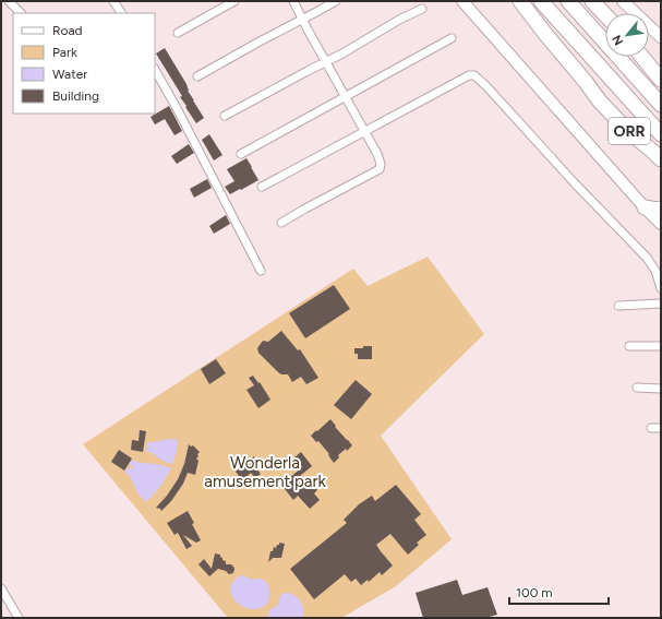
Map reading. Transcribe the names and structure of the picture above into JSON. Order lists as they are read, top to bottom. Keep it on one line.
{"streets":{"highway":["ORR"]},"parks":["Wonderla amusement park"],"legend":["Road","Park","Water","Building"],"scale_bar":"100 m","north":"bottom left"}
